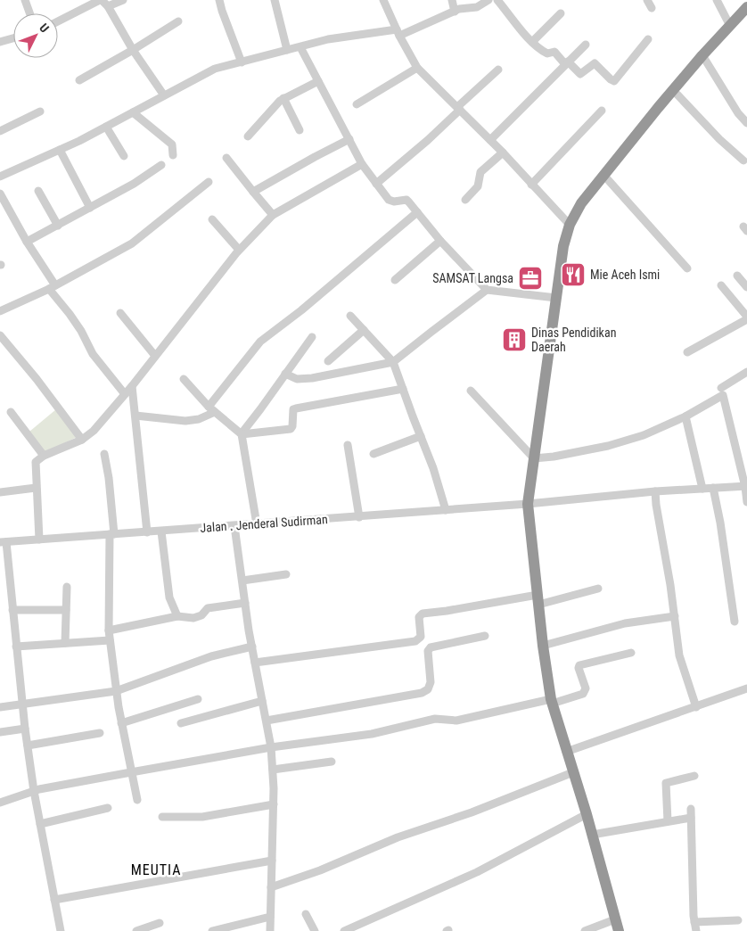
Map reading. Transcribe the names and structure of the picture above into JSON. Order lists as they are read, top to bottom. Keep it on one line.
{"streets":{"street":["Jalan . Jenderal Sudirman"]},"districts":["MEUTIA"],"places":{"restaurant":["Mie Aceh Ismi"],"office":["SAMSAT Langsa"],"building":["Dinas Pendidikan Daerah"]},"north":"top right"}
